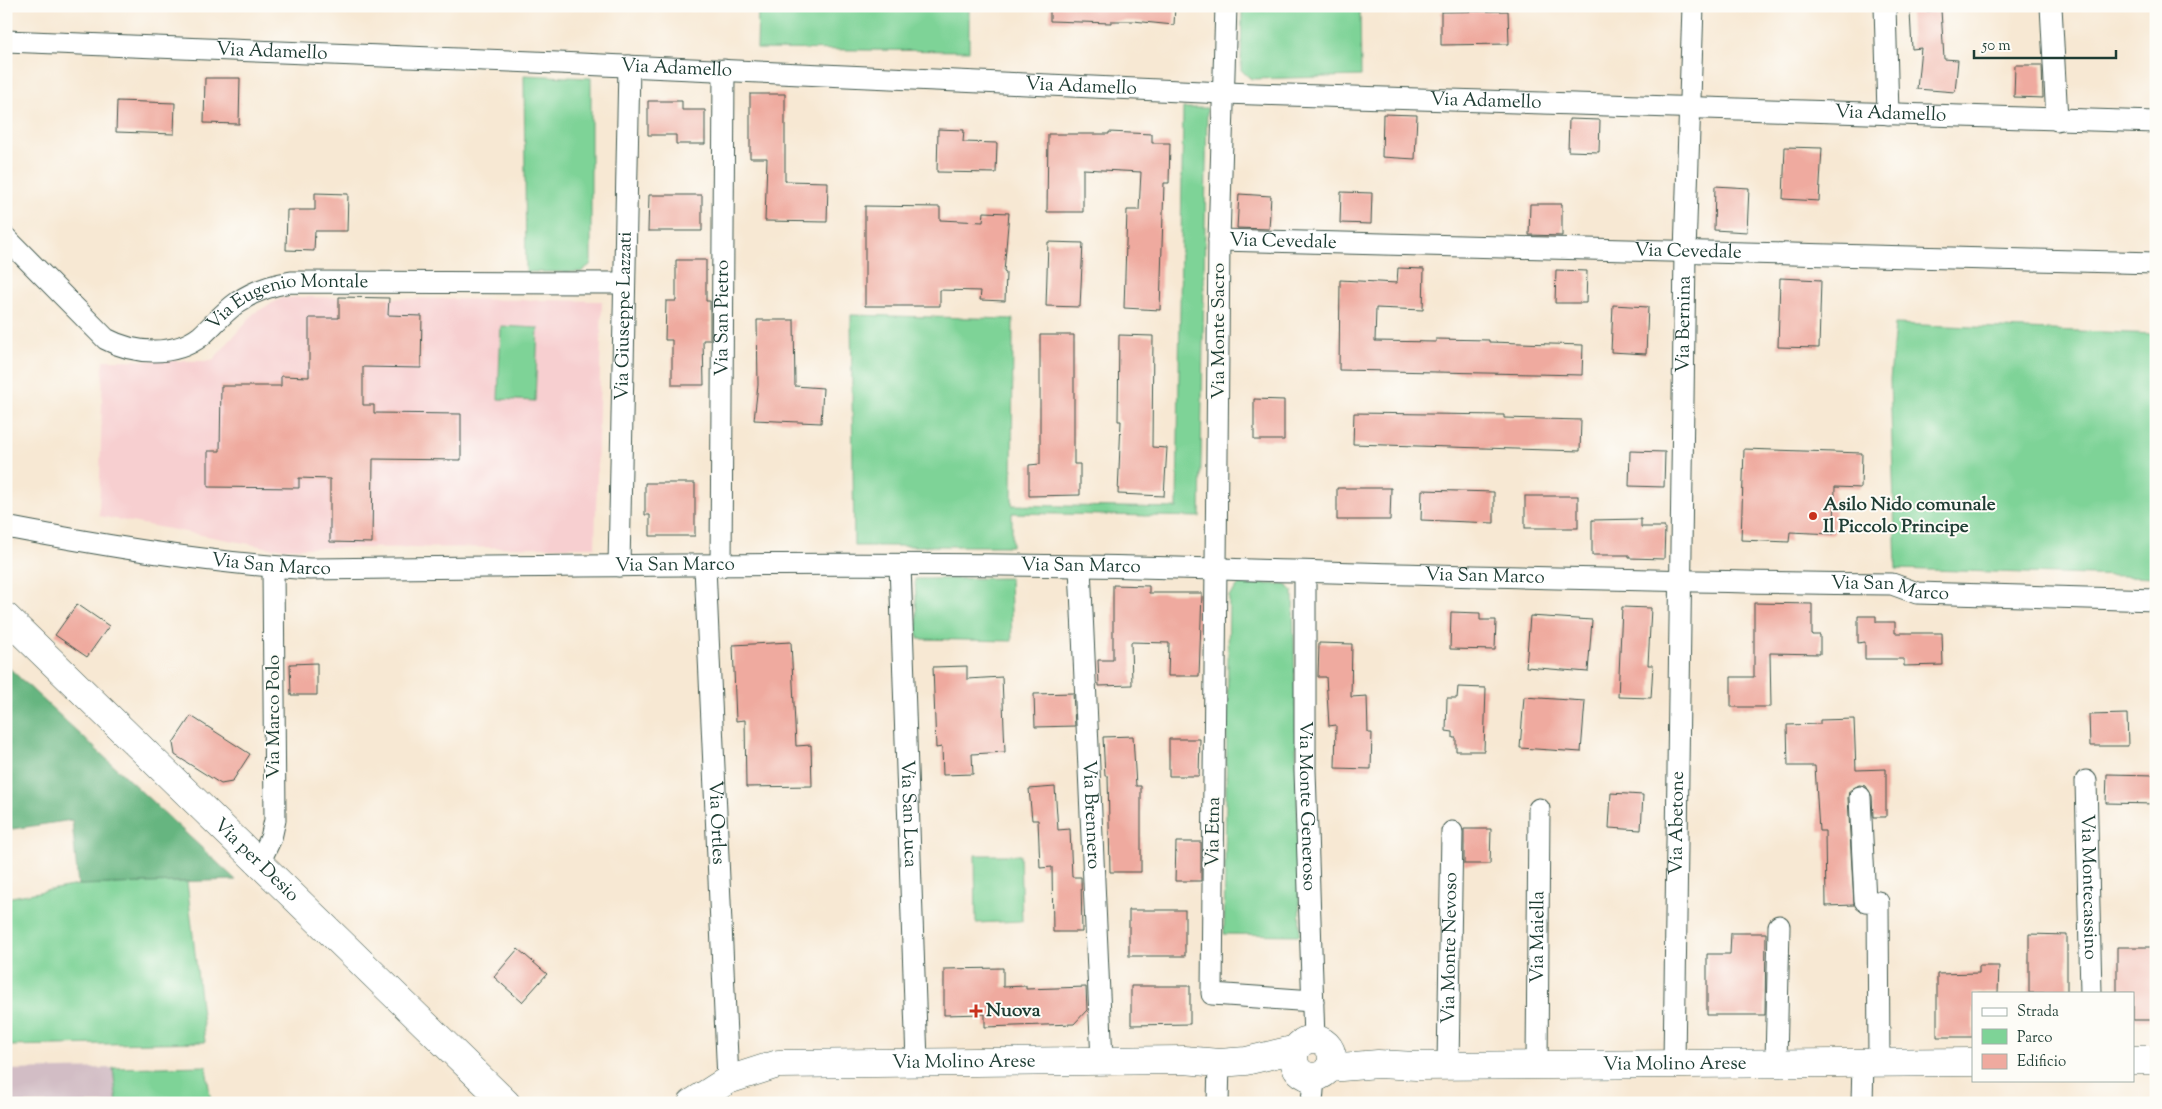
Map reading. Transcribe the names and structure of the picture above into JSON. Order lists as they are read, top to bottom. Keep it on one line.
{"streets":{"street":["Via Adamello","Via Cevedale","Via Eugenio Montale","Via Giuseppe Lazzati","Via San Pietro","Via Bernina","Via Monte Sacro","Via San Marco","Via Marco Polo","Via Monte Generoso","Via San Luca","Via Brennero","Via Ortles","Via Abetone","Via Etna","Via per Desio","Via Montecassino","Via Maiella","Via Monte Nevoso","Via Molino Arese"]},"crossings":[["Via Adamello","Via Giuseppe Lazzati"],["Via Adamello","Via San Pietro"],["Via Adamello","Via Bernina"],["Via Adamello","Via Monte Sacro"],["Via Cevedale","Via Bernina"],["Via Cevedale","Via Monte Sacro"],["Via Eugenio Montale","Via Giuseppe Lazzati"],["Via Giuseppe Lazzati","Via San Marco"],["Via San Pietro","Via San Marco"],["Via San Pietro","Via Ortles"],["Via Bernina","Via San Marco"],["Via Bernina","Via Abetone"],["Via Monte Sacro","Via San Marco"],["Via Monte Sacro","Via Etna"],["Via San Marco","Via Marco Polo"],["Via San Marco","Via Monte Generoso"],["Via San Marco","Via San Luca"],["Via San Marco","Via Brennero"],["Via San Marco","Via Ortles"],["Via San Marco","Via Abetone"],["Via San Marco","Via Etna"],["Via Marco Polo","Via per Desio"],["Via Monte Generoso","Via Etna"],["Via Monte Generoso","Via Molino Arese"],["Via San Luca","Via Molino Arese"],["Via Brennero","Via Molino Arese"],["Via Ortles","Via Molino Arese"],["Via Abetone","Via Molino Arese"],["Via Maiella","Via Molino Arese"],["Via Monte Nevoso","Via Molino Arese"]],"places":{"other":["Asilo Nido comunale Il Piccolo Principe"],"health":["Nuova"]},"legend":["Strada","Parco","Edificio"],"scale_bar":"50 m"}
